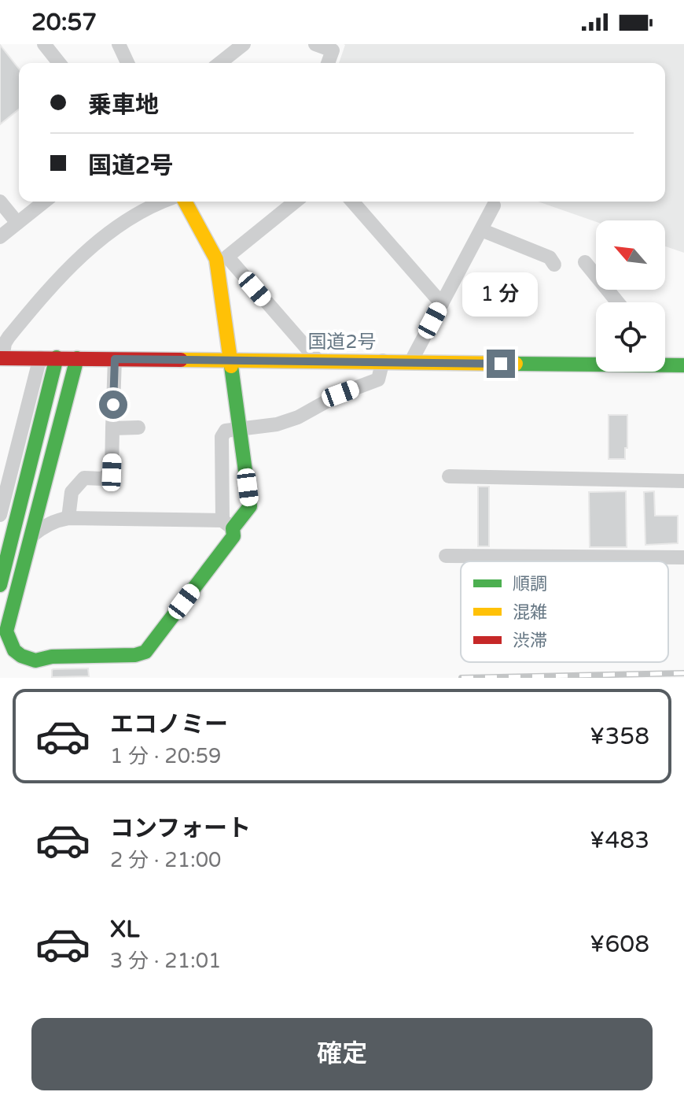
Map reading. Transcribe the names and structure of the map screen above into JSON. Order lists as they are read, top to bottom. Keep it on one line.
{"streets":{"main road":["国道2号"]},"legend":["順調","混雑","渋滞"],"north":"top left","page":{"status":"20:57","banner":["乗車地","国道2号"],"bubble":"1 分","list":[{"name":"エコノミー","note":"1 分 · 20:59","value":"¥358"},{"name":"コンフォート","note":"2 分 · 21:00","value":"¥483"},{"name":"XL","note":"3 分 · 21:01","value":"¥608"}],"buttons":"確定"}}
